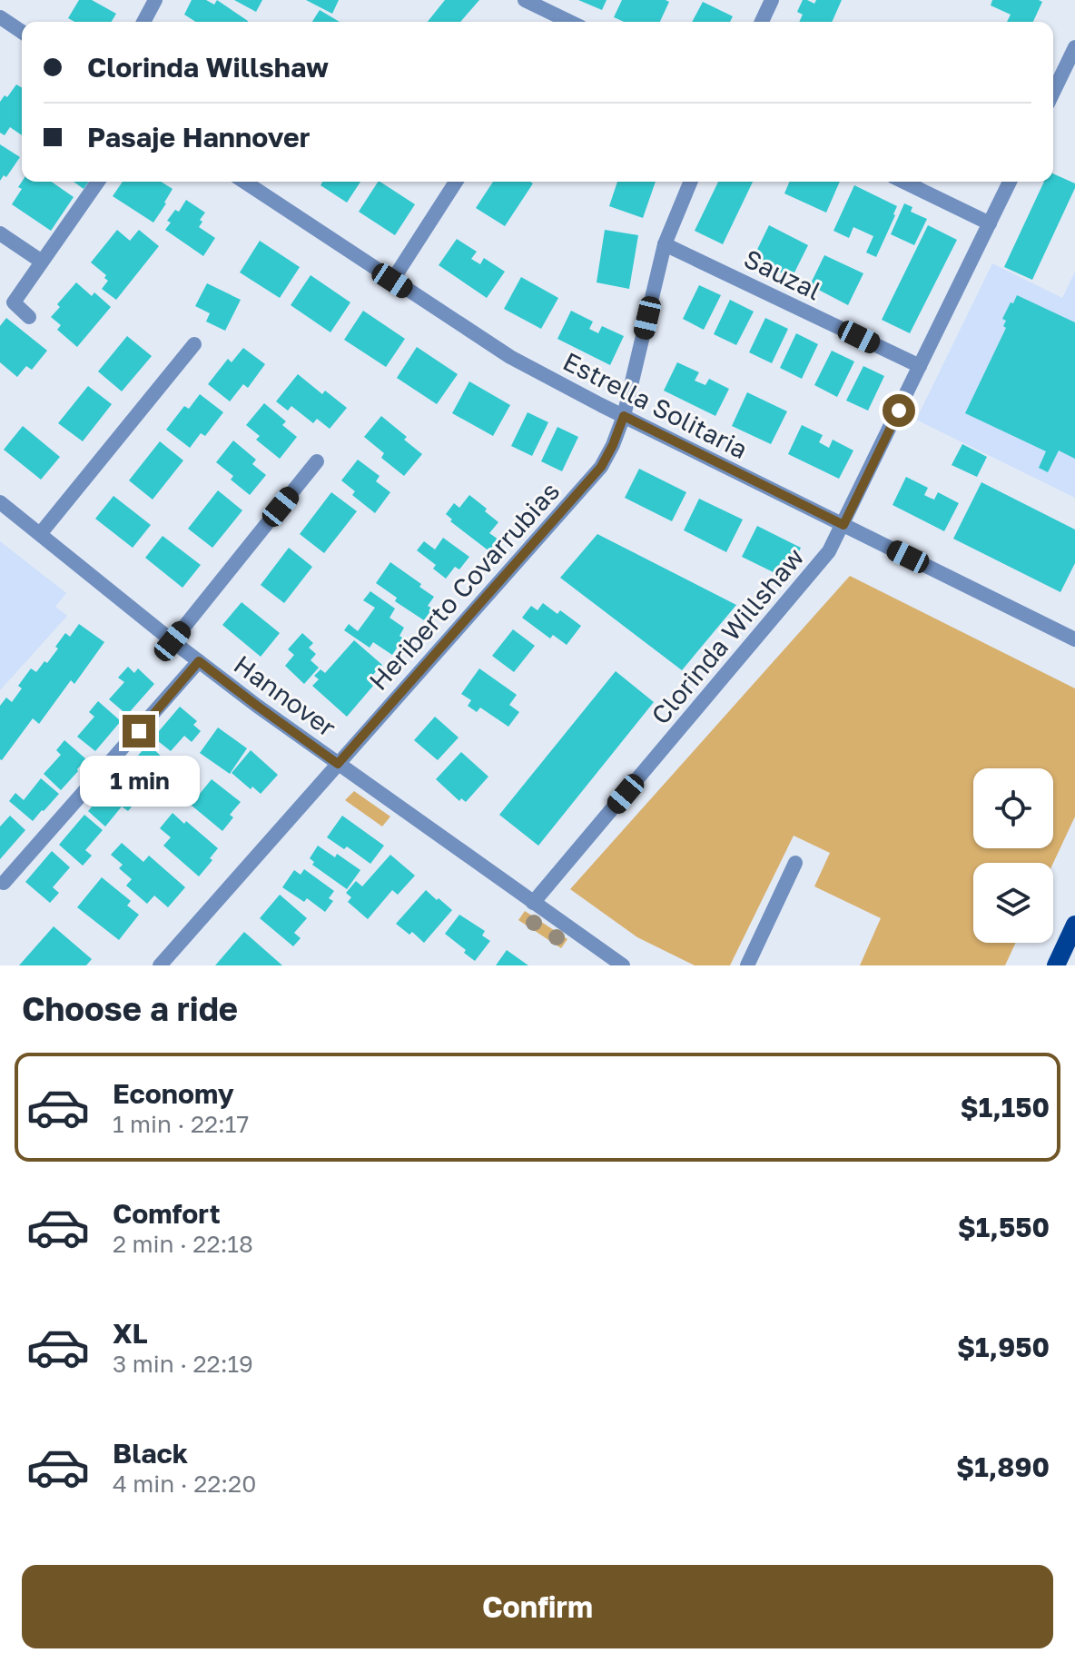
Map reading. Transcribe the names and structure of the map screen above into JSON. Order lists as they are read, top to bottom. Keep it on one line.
{"streets":{"street":["Sauzal","Estrella Solitaria","Heriberto Covarrubias","Clorinda Willshaw","Hannover"]},"crossings":[["Sauzal","Heriberto Covarrubias"],["Sauzal","Clorinda Willshaw"],["Estrella Solitaria","Heriberto Covarrubias"],["Estrella Solitaria","Clorinda Willshaw"],["Heriberto Covarrubias","Hannover"],["Clorinda Willshaw","Hannover"]],"page":{"banner":["Clorinda Willshaw","Pasaje Hannover"],"bubble":"1 min","heading":"Choose a ride","list":[{"name":"Economy","note":"1 min · 22:17","value":"$1,150"},{"name":"Comfort","note":"2 min · 22:18","value":"$1,550"},{"name":"XL","note":"3 min · 22:19","value":"$1,950"},{"name":"Black","note":"4 min · 22:20","value":"$1,890"}],"buttons":"Confirm"}}
